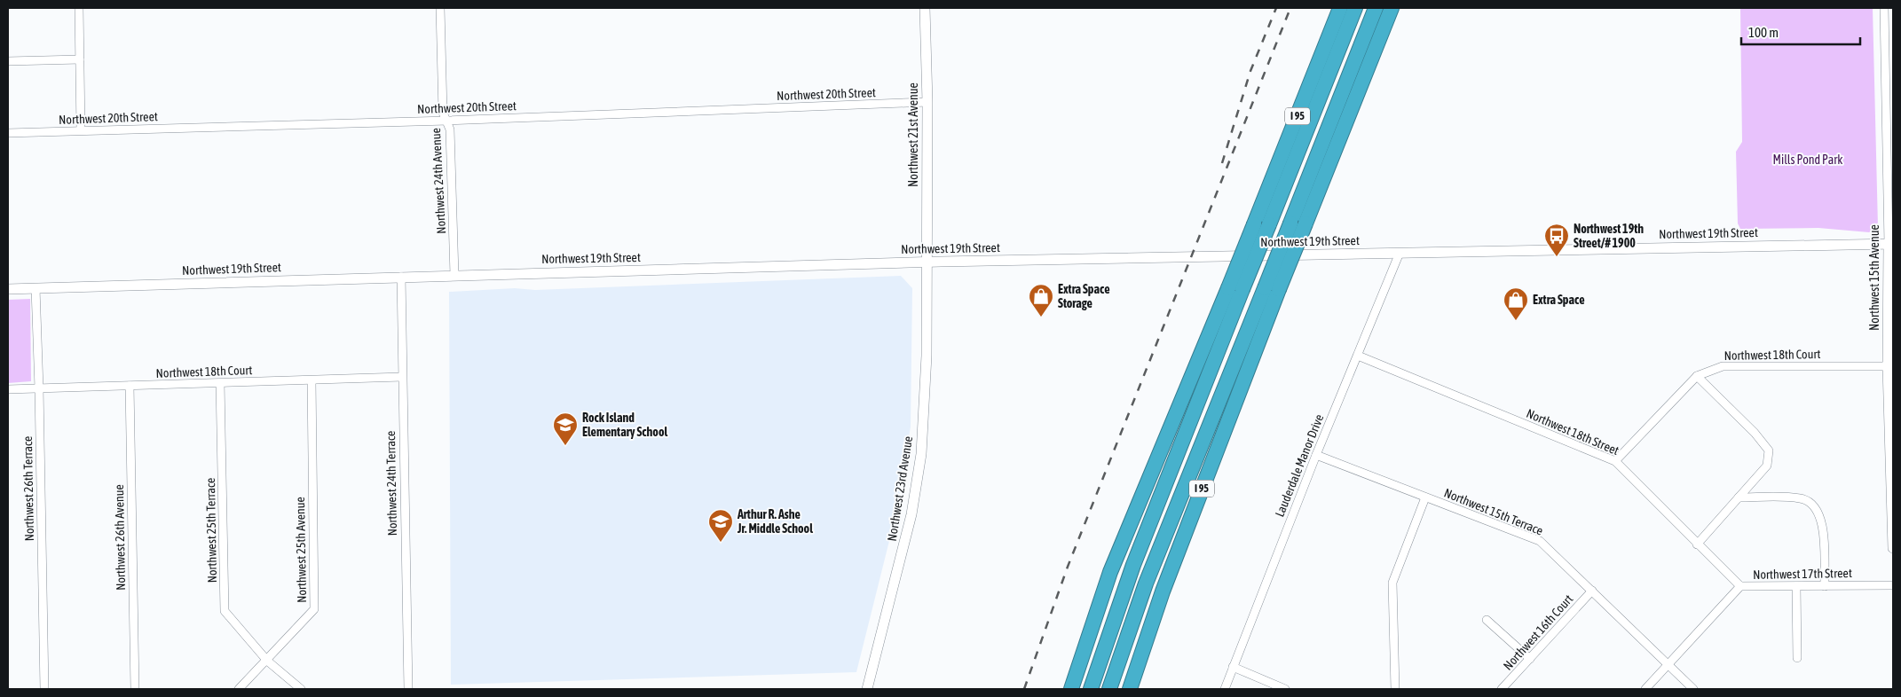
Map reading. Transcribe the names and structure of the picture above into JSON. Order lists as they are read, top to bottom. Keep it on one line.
{"streets":{"highway":["I 95"],"street":["Northwest 20th Street","Northwest 21st Avenue","Northwest 24th Avenue","Northwest 19th Street","Northwest 15th Avenue","Northwest 18th Court","Northwest 18th Street","Lauderdale Manor Drive","Northwest 24th Terrace","Northwest 26th Terrace","Northwest 23rd Avenue","Northwest 15th Terrace","Northwest 25th Terrace","Northwest 26th Avenue","Northwest 25th Avenue","Northwest 17th Street","Northwest 16th Court"]},"crossings":[["Northwest 20th Street","Northwest 21st Avenue"],["Northwest 20th Street","Northwest 24th Avenue"],["Northwest 21st Avenue","Northwest 19th Street"],["Northwest 21st Avenue","Northwest 23rd Avenue"],["Northwest 24th Avenue","Northwest 19th Street"],["Northwest 19th Street","Northwest 15th Avenue"],["Northwest 19th Street","Lauderdale Manor Drive"],["Northwest 19th Street","Northwest 24th Terrace"],["Northwest 19th Street","Northwest 26th Terrace"],["Northwest 19th Street","Northwest 23rd Avenue"],["Northwest 15th Avenue","Northwest 18th Court"],["Northwest 18th Court","Northwest 18th Street"],["Northwest 18th Court","Northwest 24th Terrace"],["Northwest 18th Court","Northwest 26th Terrace"],["Northwest 18th Court","Northwest 25th Terrace"],["Northwest 18th Court","Northwest 26th Avenue"],["Northwest 18th Court","Northwest 25th Avenue"],["Northwest 18th Street","Lauderdale Manor Drive"],["Northwest 18th Street","Northwest 17th Street"],["Lauderdale Manor Drive","Northwest 15th Terrace"],["Northwest 15th Terrace","Northwest 17th Street"],["Northwest 15th Terrace","Northwest 16th Court"],["Northwest 25th Terrace","Northwest 25th Avenue"]],"parks":["Mills Pond Park"],"places":{"bus stop":["Northwest 19th Street/# 1900"],"shop":["Extra Space Storage","Extra Space"],"school or university":["Rock Island Elementary School","Arthur R. Ashe Jr. Middle School"]},"scale_bar":"100 m"}
